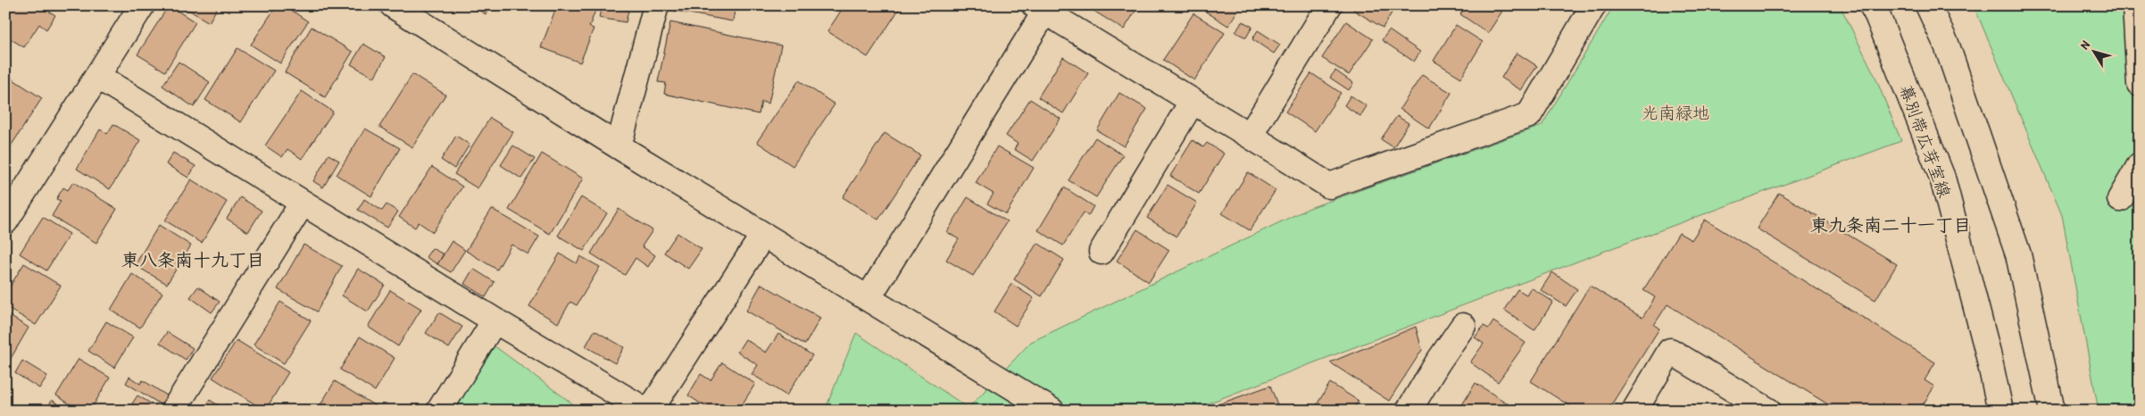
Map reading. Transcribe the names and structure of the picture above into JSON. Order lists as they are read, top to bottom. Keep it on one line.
{"streets":{"street":["幕別帯広芽室線"]},"districts":["東九条南二十一丁目","東八条南十九丁目"],"parks":["光南緑地"],"north":"top left"}
